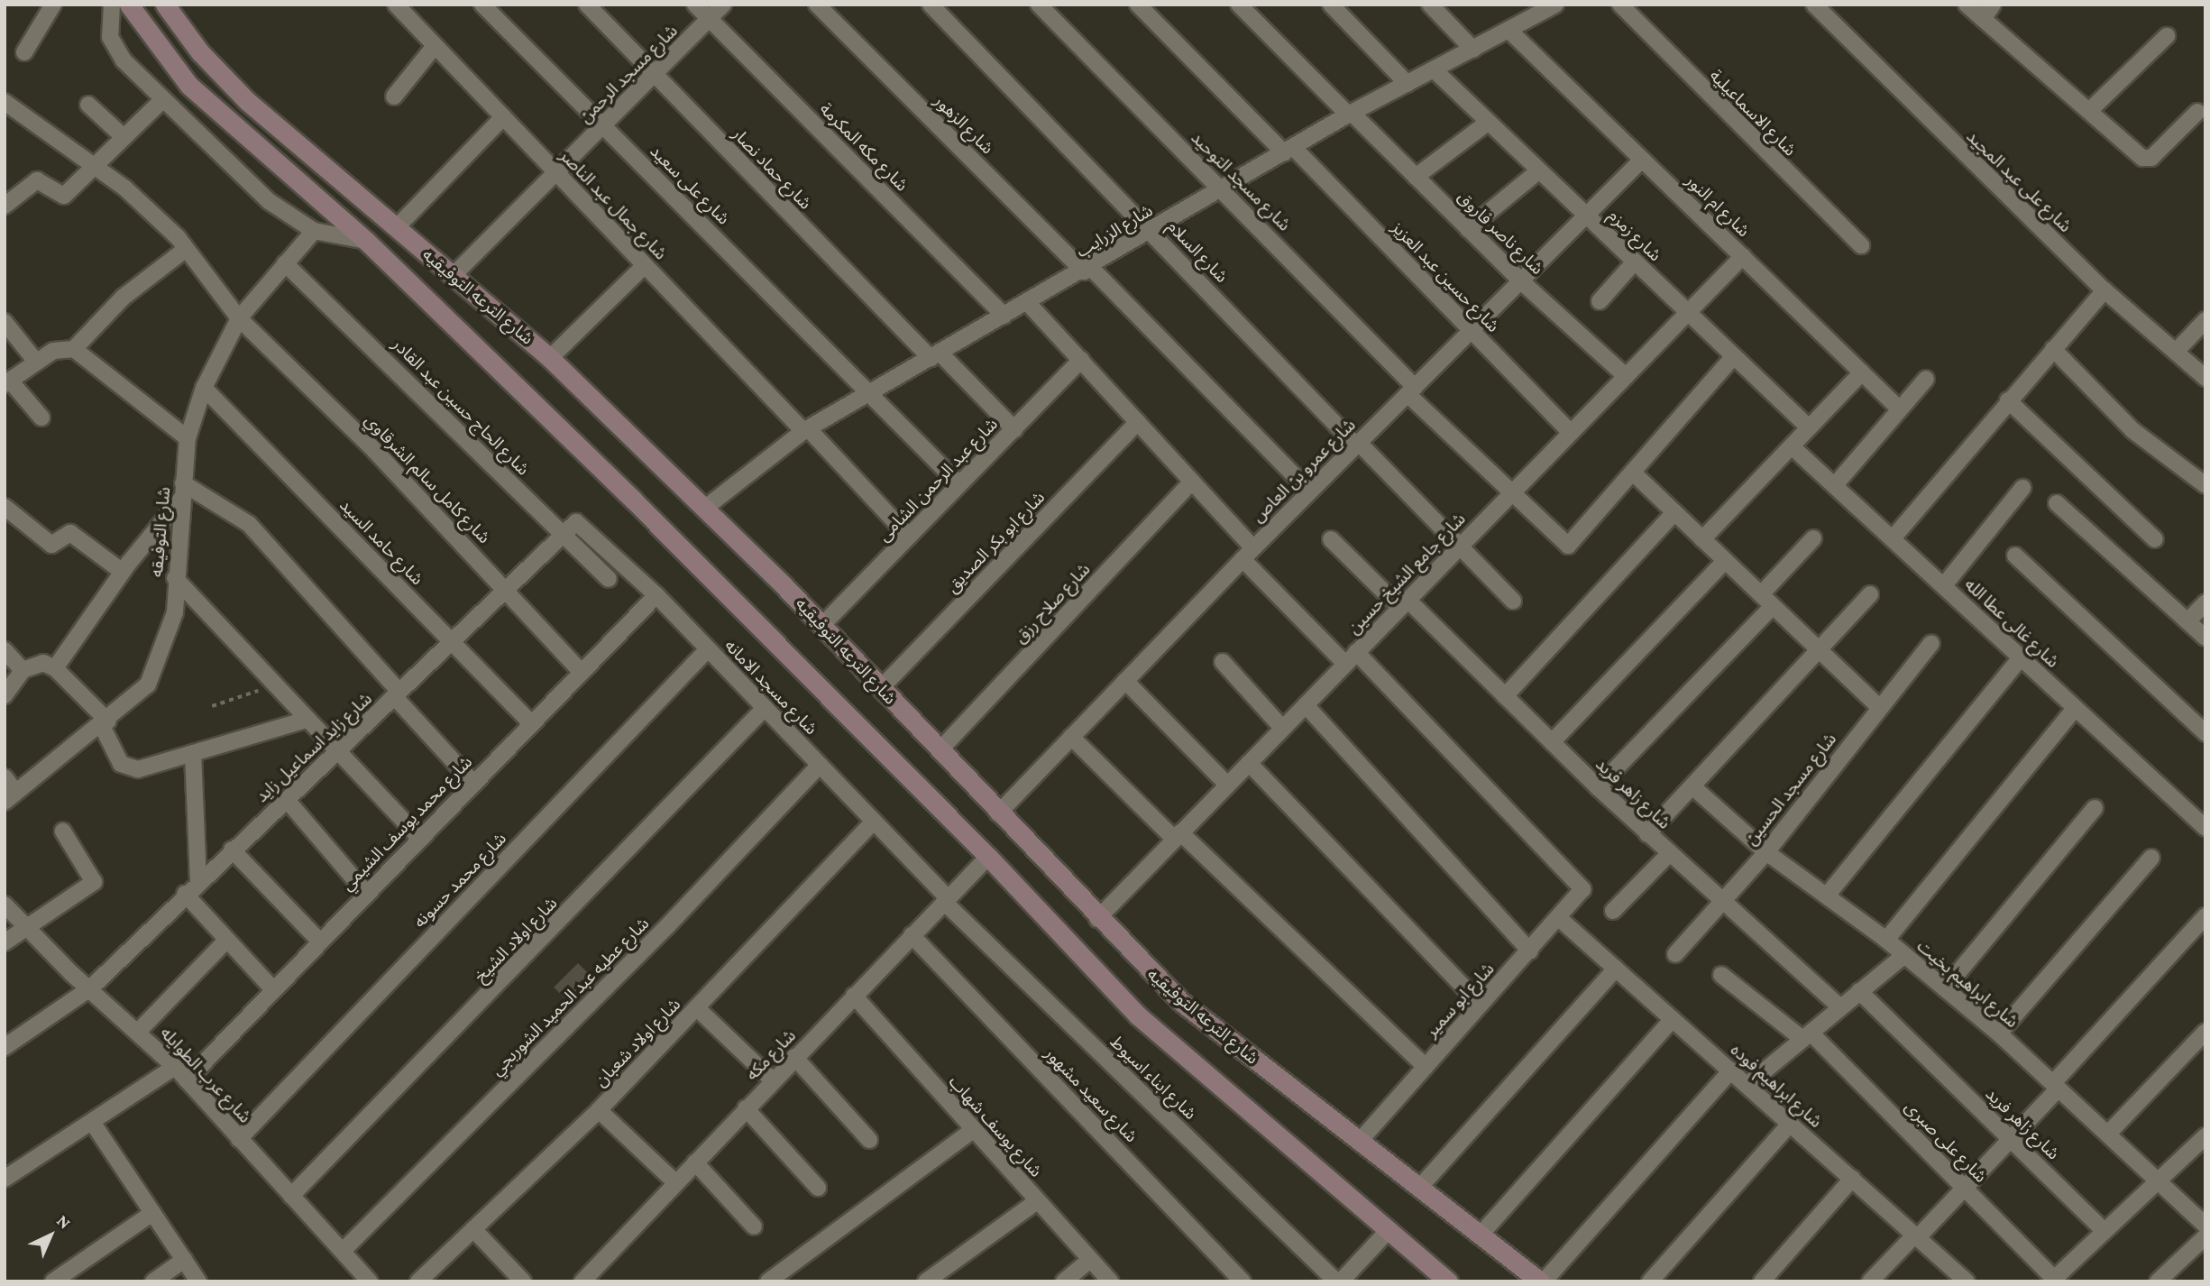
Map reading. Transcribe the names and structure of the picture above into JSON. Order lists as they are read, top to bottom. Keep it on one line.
{"streets":{"main road":["شارع الترعه التوفيقيه"],"street":["شارع مسجد الرحمن","شارع الاسماعيلية","شارع الزهور","شارع مكه المكرمة","شارع حماد نصار","شارع مسجد التوحيد","شارع على عبد المجيد","شارع على سعيد","شارع جمال عبد الناصر","شارع ام النور","شارع الزرايب","شارع ناصر فاروق","شارع زمزم","شارع السلام","شارع حسين عبد العزيز","شارع الحاج حسين عبد القادر","شارع عمرو بن العاص","شارع كامل سالم الشرقاوي","شارع عبد الرحمن الشامى","شارع التوفيقه","شارع حامد السيد","شارع ابو بكر الصديق","شارع جامع الشيخ حسين","شارع صلاح رزق","شارع غالى عطا الله","شارع مسجد الامانه","شارع زايد اسماعيل زايد","شارع مسجد الحسين","شارع زاهر فريد","شارع محمد يوسف الشيمي","شارع محمد حسونه","شارع اولاد الشيخ","شارع ابراهيم بخيت","شارع عطيه عبد الحميد الشوربجي","شارع ابو سمير","شارع اولاد شعبان","شارع مكه","شارع عرب الطوايله","شارع ابناء اسيوط","شارع ابراهيم فوده","شارع سعيد مشهور","شارع يوسف شهاب","شارع على صبرى"]},"crossings":[["شارع مسجد الرحمن","شارع مكه المكرمة"],["شارع مسجد الرحمن","شارع حماد نصار"],["شارع مسجد الرحمن","شارع على سعيد"],["شارع مسجد الرحمن","شارع جمال عبد الناصر"],["شارع مسجد الرحمن","شارع الترعه التوفيقيه"],["شارع الزهور","شارع الزرايب"],["شارع الزهور","شارع عمرو بن العاص"],["شارع مكه المكرمة","شارع الزرايب"],["شارع حماد نصار","شارع الزرايب"],["شارع حماد نصار","شارع عبد الرحمن الشامى"],["شارع مسجد التوحيد","شارع الزرايب"],["شارع مسجد التوحيد","شارع عمرو بن العاص"],["شارع مسجد التوحيد","شارع جامع الشيخ حسين"],["شارع على سعيد","شارع الزرايب"],["شارع على سعيد","شارع عبد الرحمن الشامى"],["شارع جمال عبد الناصر","شارع الزرايب"],["شارع جمال عبد الناصر","شارع عبد الرحمن الشامى"],["شارع ام النور","شارع الزرايب"],["شارع ام النور","شارع عمرو بن العاص"],["شارع ام النور","شارع جامع الشيخ حسين"],["شارع الزرايب","شارع ناصر فاروق"],["شارع الزرايب","شارع زمزم"],["شارع الزرايب","شارع السلام"],["شارع الزرايب","شارع حسين عبد العزيز"],["شارع الزرايب","شارع الترعه التوفيقيه"],["شارع ناصر فاروق","شارع عمرو بن العاص"],["شارع ناصر فاروق","شارع جامع الشيخ حسين"],["شارع زمزم","شارع عمرو بن العاص"],["شارع زمزم","شارع جامع الشيخ حسين"],["شارع السلام","شارع عمرو بن العاص"],["شارع حسين عبد العزيز","شارع عمرو بن العاص"],["شارع حسين عبد العزيز","شارع جامع الشيخ حسين"],["شارع الترعه التوفيقيه","شارع عمرو بن العاص"],["شارع الترعه التوفيقيه","شارع عبد الرحمن الشامى"],["شارع الترعه التوفيقيه","شارع ابو بكر الصديق"],["شارع الترعه التوفيقيه","شارع جامع الشيخ حسين"],["شارع الترعه التوفيقيه","شارع صلاح رزق"],["شارع الترعه التوفيقيه","شارع ابو سمير"],["شارع الترعه التوفيقيه","شارع مكه"],["شارع الحاج حسين عبد القادر","شارع التوفيقه"],["شارع الحاج حسين عبد القادر","شارع مسجد الامانه"],["شارع الحاج حسين عبد القادر","شارع زايد اسماعيل زايد"],["شارع كامل سالم الشرقاوي","شارع التوفيقه"],["شارع كامل سالم الشرقاوي","شارع زايد اسماعيل زايد"],["شارع كامل سالم الشرقاوي","شارع محمد يوسف الشيمي"],["شارع التوفيقه","شارع حامد السيد"],["شارع حامد السيد","شارع زايد اسماعيل زايد"],["شارع حامد السيد","شارع محمد يوسف الشيمي"],["شارع جامع الشيخ حسين","شارع زاهر فريد"],["شارع جامع الشيخ حسين","شارع ابو سمير"],["شارع مسجد الامانه","شارع زايد اسماعيل زايد"],["شارع مسجد الامانه","شارع محمد يوسف الشيمي"],["شارع مسجد الامانه","شارع محمد حسونه"],["شارع مسجد الامانه","شارع اولاد الشيخ"],["شارع مسجد الامانه","شارع عطيه عبد الحميد الشوربجي"],["شارع مسجد الامانه","شارع اولاد شعبان"],["شارع مسجد الامانه","شارع مكه"],["شارع مسجد الامانه","شارع ابناء اسيوط"],["شارع زايد اسماعيل زايد","شارع عرب الطوايله"],["شارع مسجد الحسين","شارع زاهر فريد"],["شارع مسجد الحسين","شارع ابراهيم بخيت"],["شارع محمد يوسف الشيمي","شارع عرب الطوايله"],["شارع محمد حسونه","شارع عرب الطوايله"],["شارع اولاد الشيخ","شارع عرب الطوايله"],["شارع عطيه عبد الحميد الشوربجي","شارع عرب الطوايله"],["شارع ابو سمير","شارع ابراهيم فوده"],["شارع مكه","شارع ابناء اسيوط"],["شارع مكه","شارع سعيد مشهور"],["شارع مكه","شارع يوسف شهاب"]],"north":"top right"}
